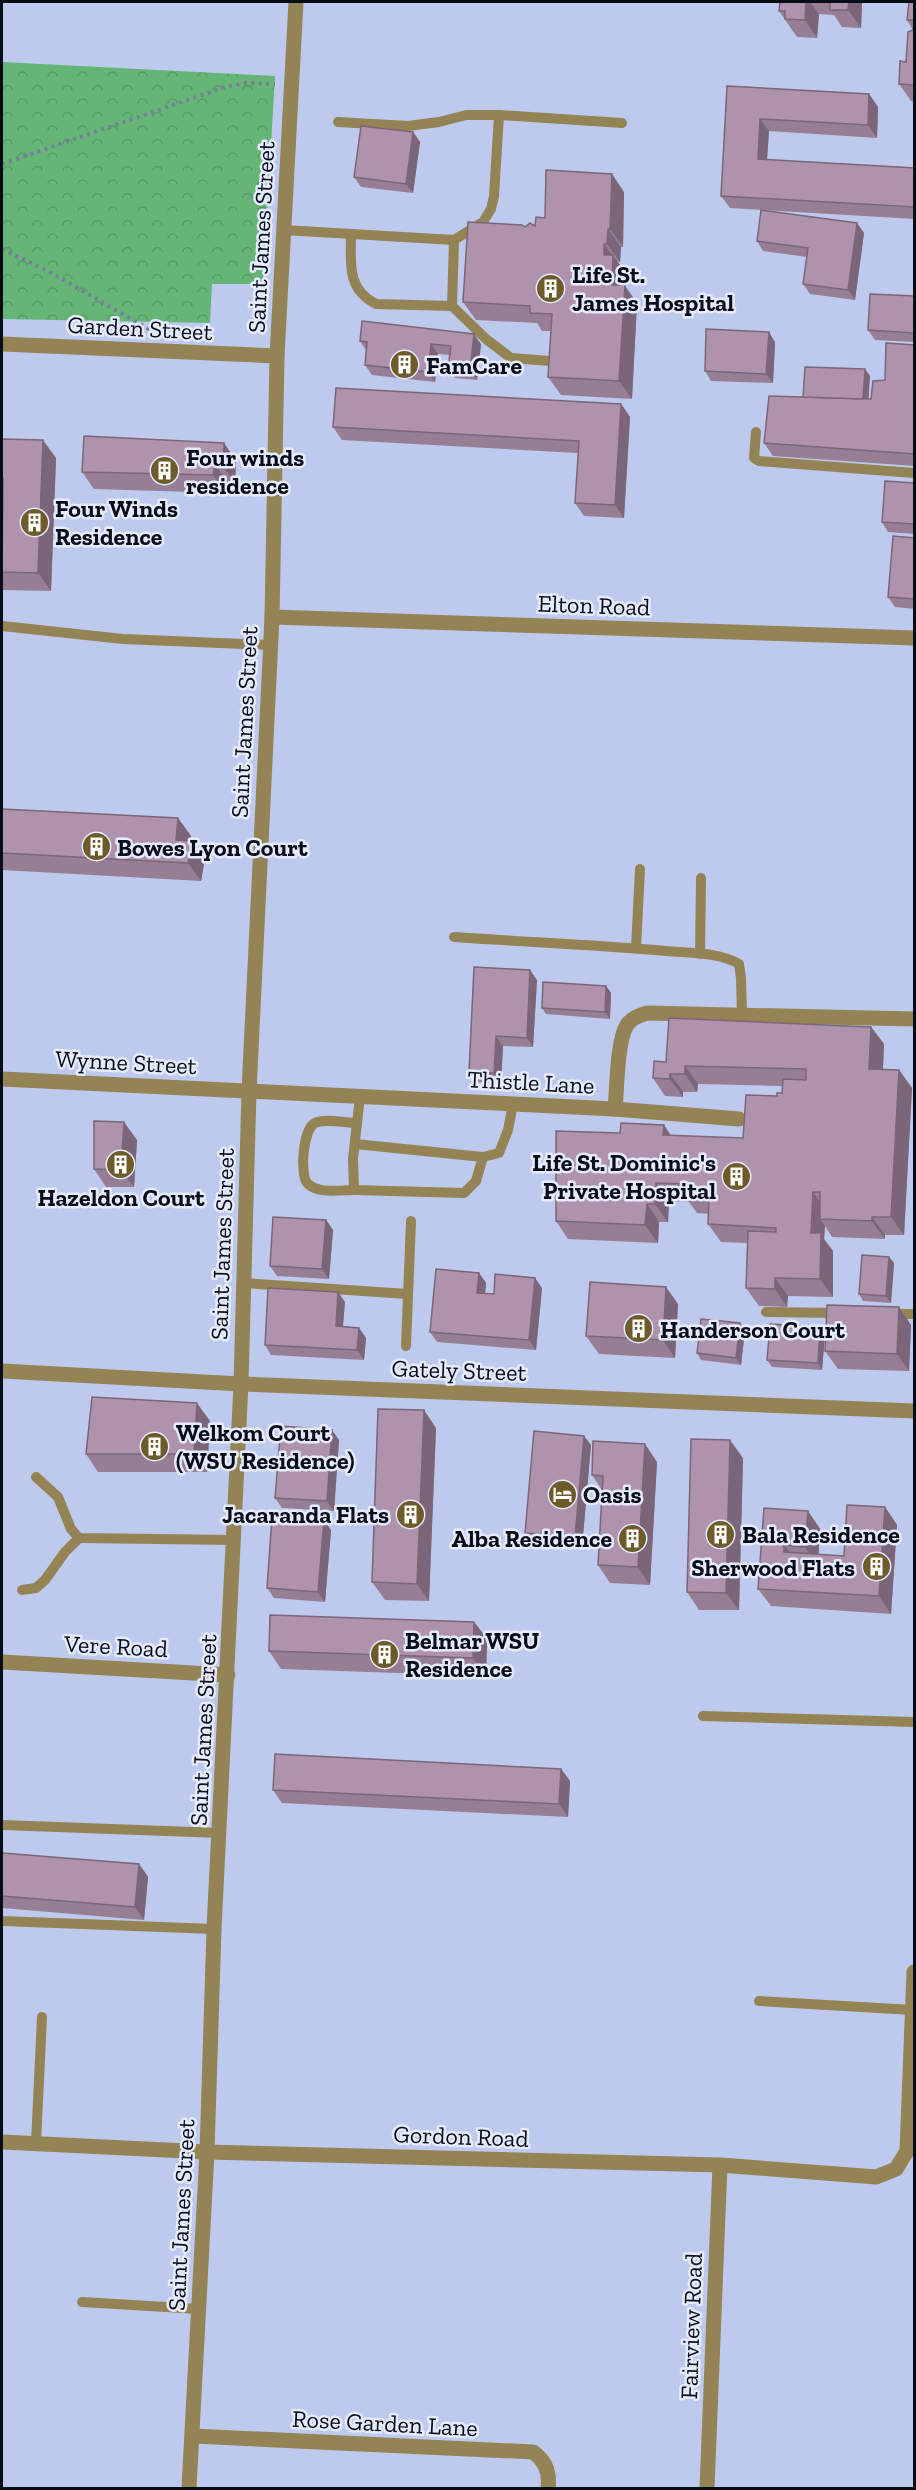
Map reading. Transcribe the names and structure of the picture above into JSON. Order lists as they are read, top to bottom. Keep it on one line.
{"streets":{"street":["Saint James Street","Garden Street","Elton Road","Wynne Street","Thistle Lane","Gately Street","Vere Road","Gordon Road","Fairview Road","Rose Garden Lane"]},"crossings":[["Saint James Street","Garden Street"],["Saint James Street","Elton Road"],["Saint James Street","Wynne Street"],["Saint James Street","Thistle Lane"],["Saint James Street","Gately Street"],["Saint James Street","Vere Road"],["Saint James Street","Gordon Road"],["Saint James Street","Rose Garden Lane"],["Wynne Street","Thistle Lane"],["Gordon Road","Fairview Road"]],"places":{"building":["Life St. James Hospital","FamCare","Four winds residence","Four Winds Residence","Bowes Lyon Court","Hazeldon Court","Life St. Dominic's Private Hospital","Handerson Court","Welkom Court (WSU Residence)","Jacaranda Flats","Bala Residence","Alba Residence","Sherwood Flats","Belmar WSU Residence"],"hotel":["Oasis"]}}
